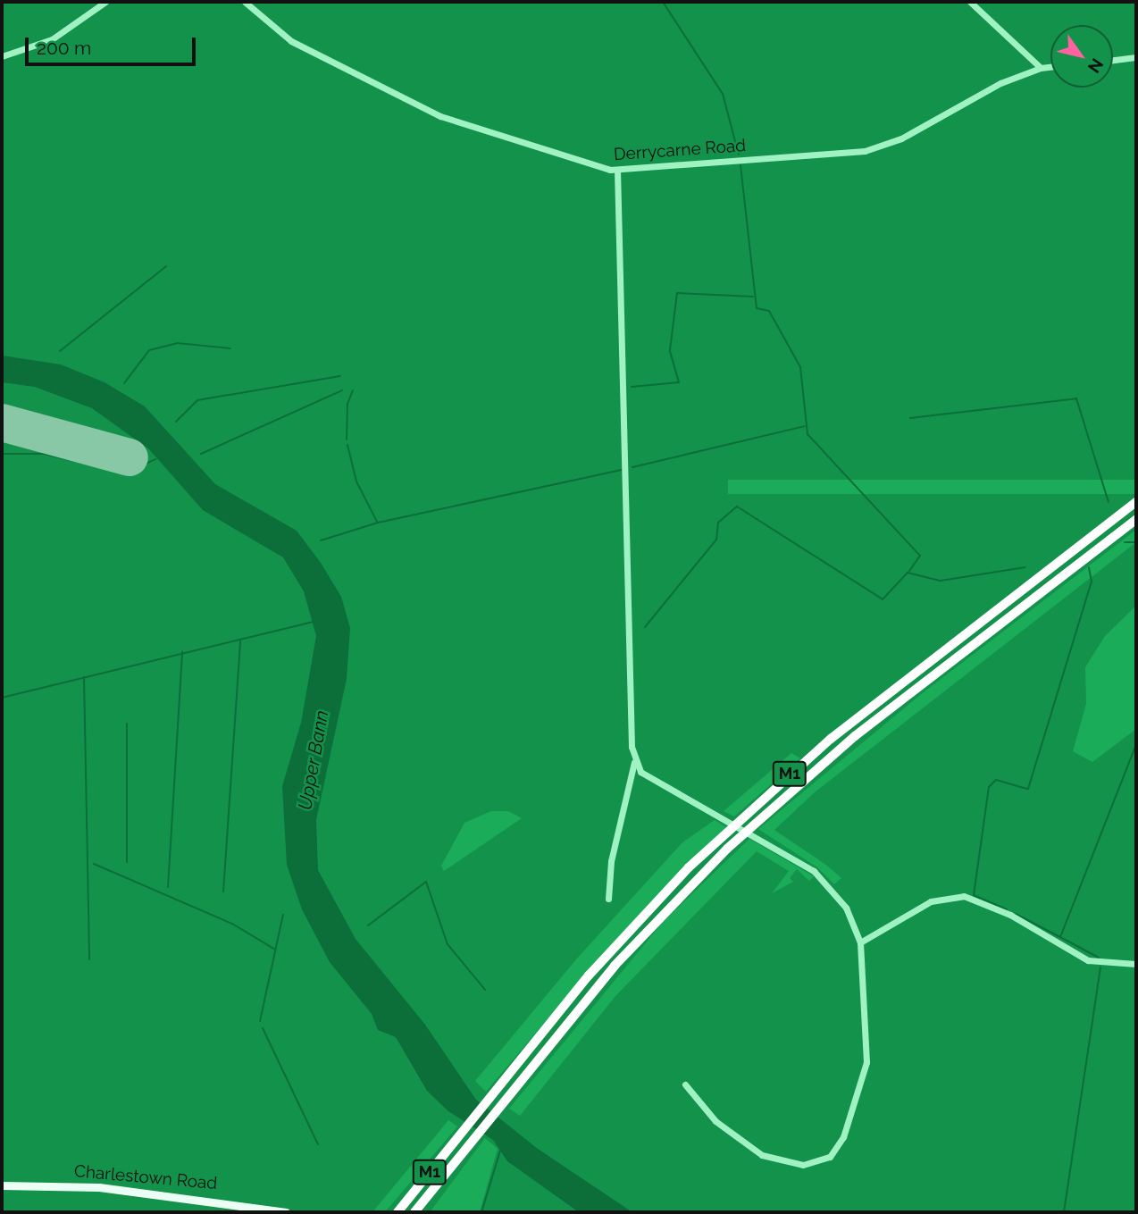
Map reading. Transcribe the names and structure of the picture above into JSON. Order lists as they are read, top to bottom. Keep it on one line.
{"streets":{"highway":["M1"],"main road":["Charlestown Road"],"street":["Derrycarne Road"]},"water":["Upper Bann"],"scale_bar":"200 m","north":"bottom right"}
